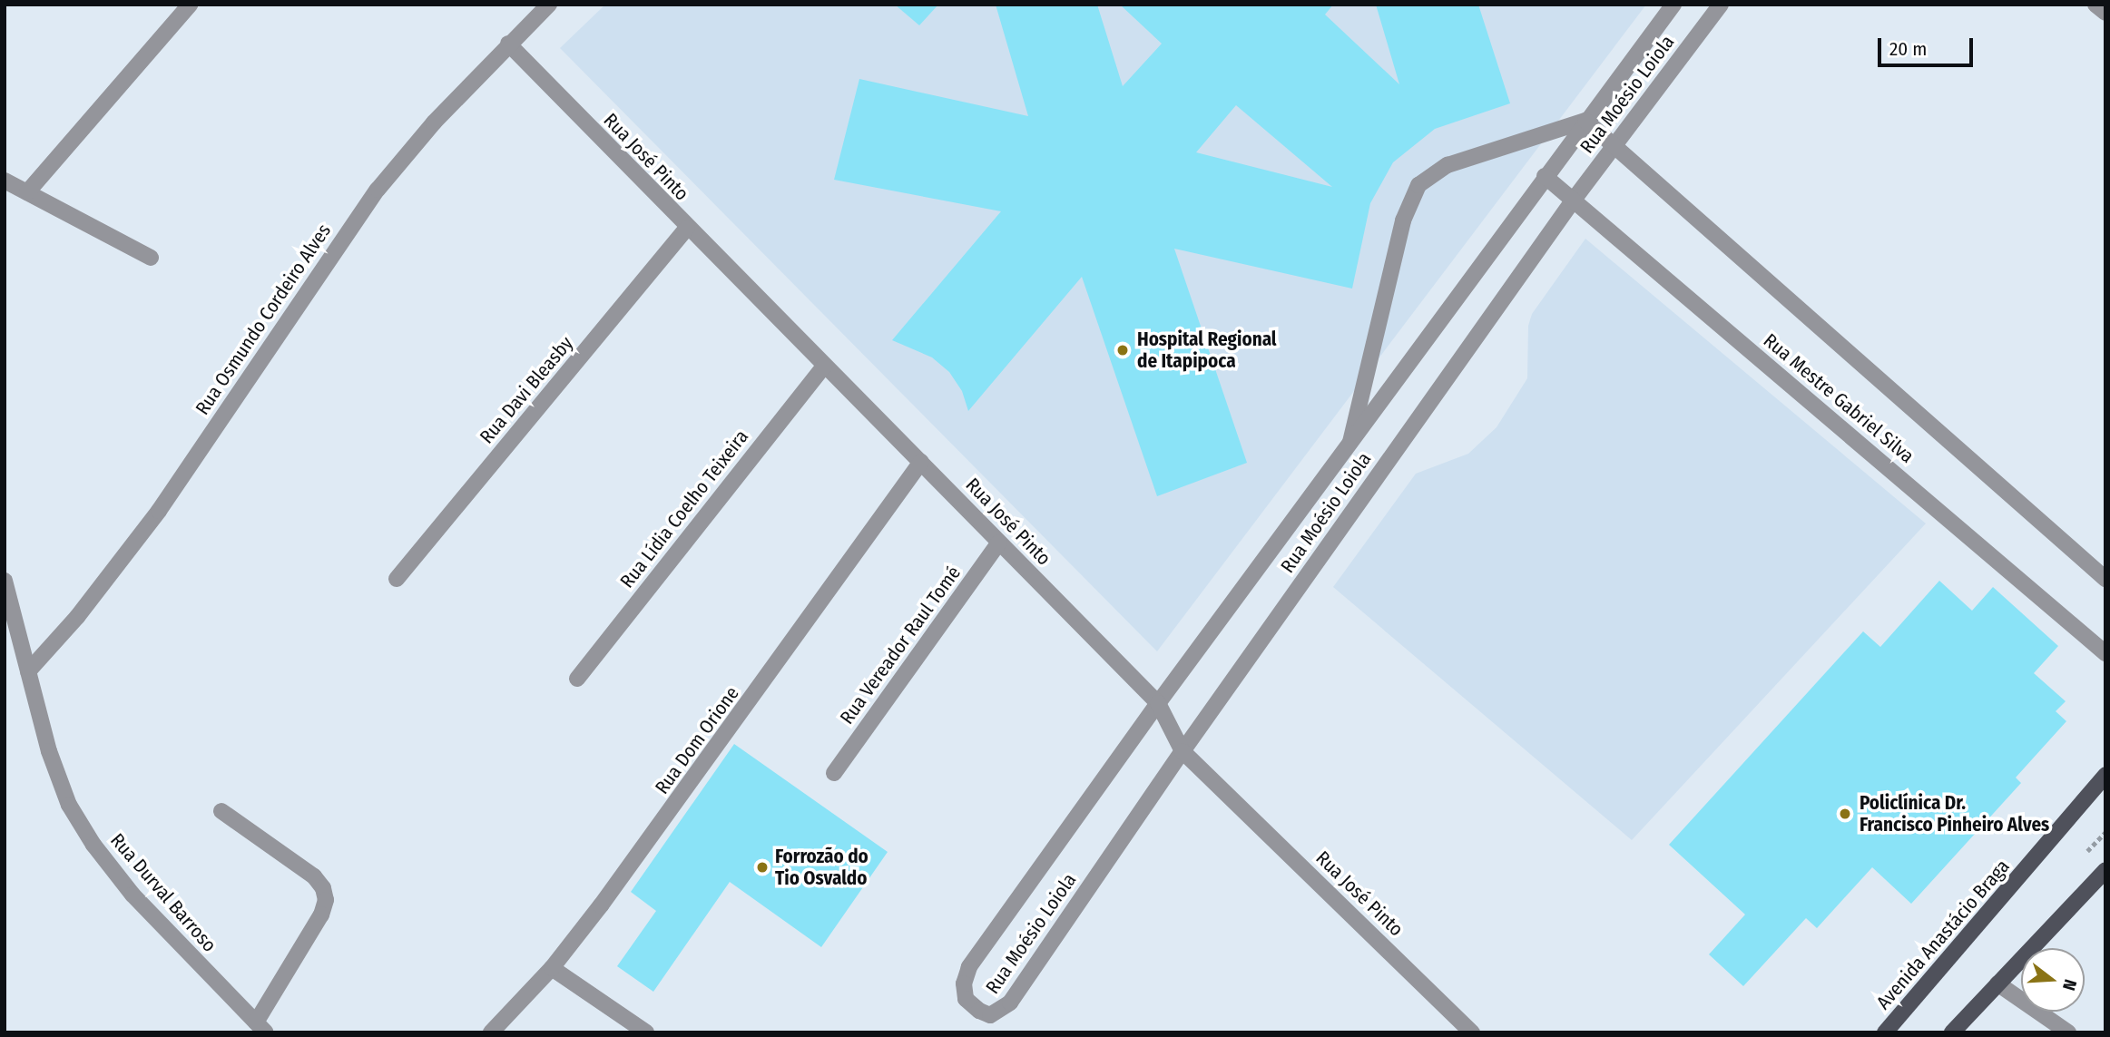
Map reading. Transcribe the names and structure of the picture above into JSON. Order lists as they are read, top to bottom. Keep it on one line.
{"streets":{"main road":["Avenida Anastácio Braga"],"street":["Rua Moésio Loiola","Rua José Pinto","Rua Osmundo Cordeiro Alves","Rua Davi Bleasby","Rua Mestre Gabriel Silva","Rua Lídia Coelho Teixeira","Rua Vereador Raul Tomé","Rua Dom Orione","Rua Durval Barroso"]},"crossings":[["Rua Moésio Loiola","Rua José Pinto"],["Rua Moésio Loiola","Rua Mestre Gabriel Silva"],["Rua José Pinto","Rua Osmundo Cordeiro Alves"],["Rua José Pinto","Rua Davi Bleasby"],["Rua José Pinto","Rua Lídia Coelho Teixeira"],["Rua José Pinto","Rua Vereador Raul Tomé"],["Rua José Pinto","Rua Dom Orione"],["Rua Osmundo Cordeiro Alves","Rua Durval Barroso"]],"places":["Hospital Regional de Itapipoca","Policlínica Dr. Francisco Pinheiro Alves","Forrozão do Tio Osvaldo"],"scale_bar":"20 m","north":"right"}
